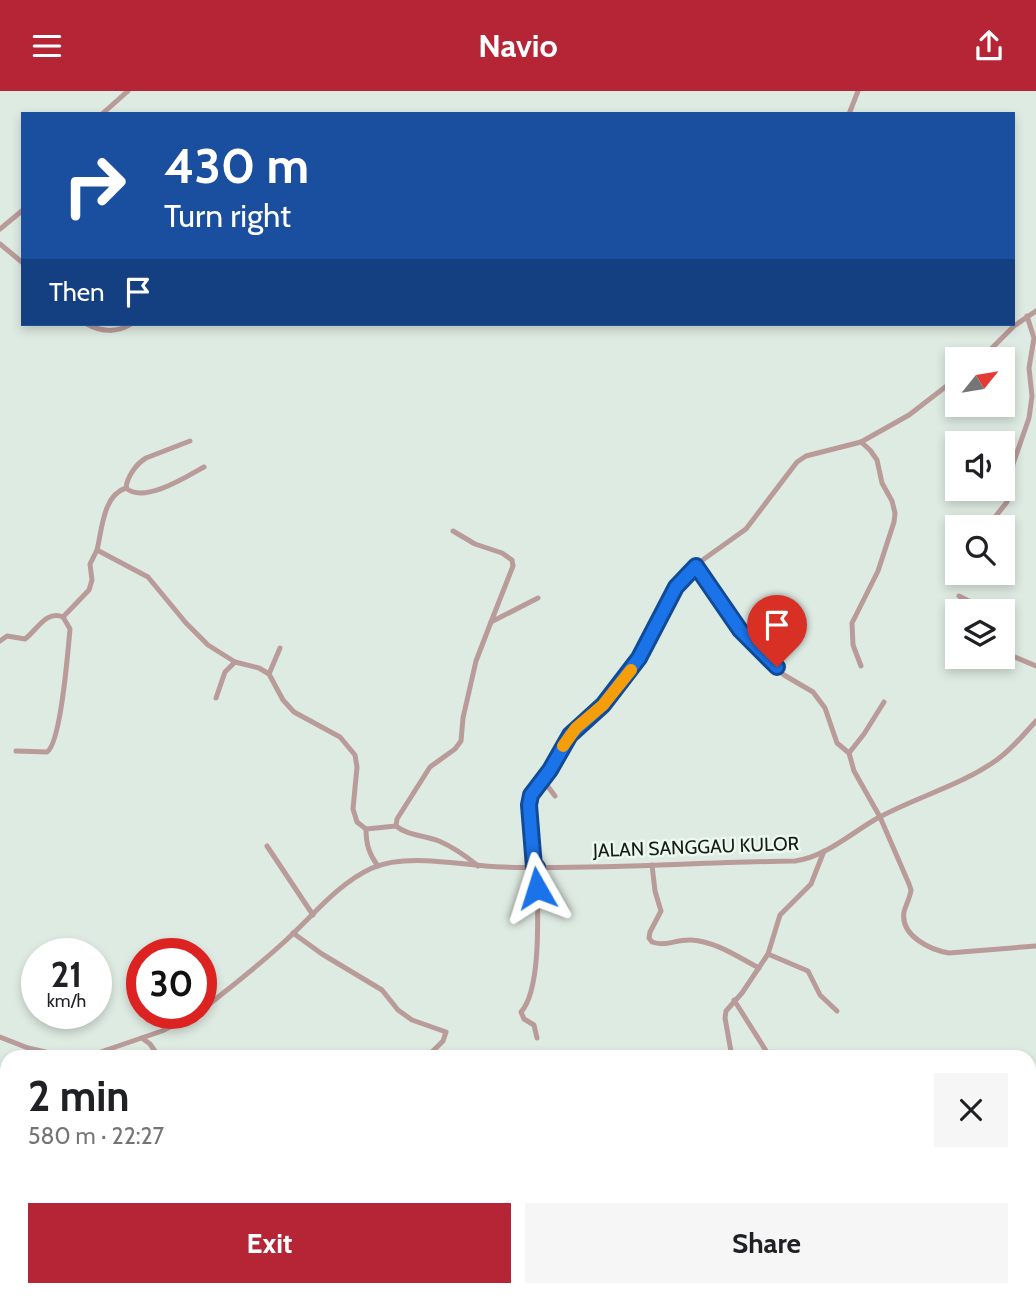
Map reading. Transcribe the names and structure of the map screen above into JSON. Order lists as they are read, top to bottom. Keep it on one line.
{"streets":{"street":["JALAN SANGGAU KULOR"]},"north":"top right","page":{"header":"Navio","turn":["430 m","Turn right"],"then":"Then","speed":"21 km/h","limit":"30","heading":["2 min","580 m · 22:27"],"buttons":["Exit","Share"]}}
